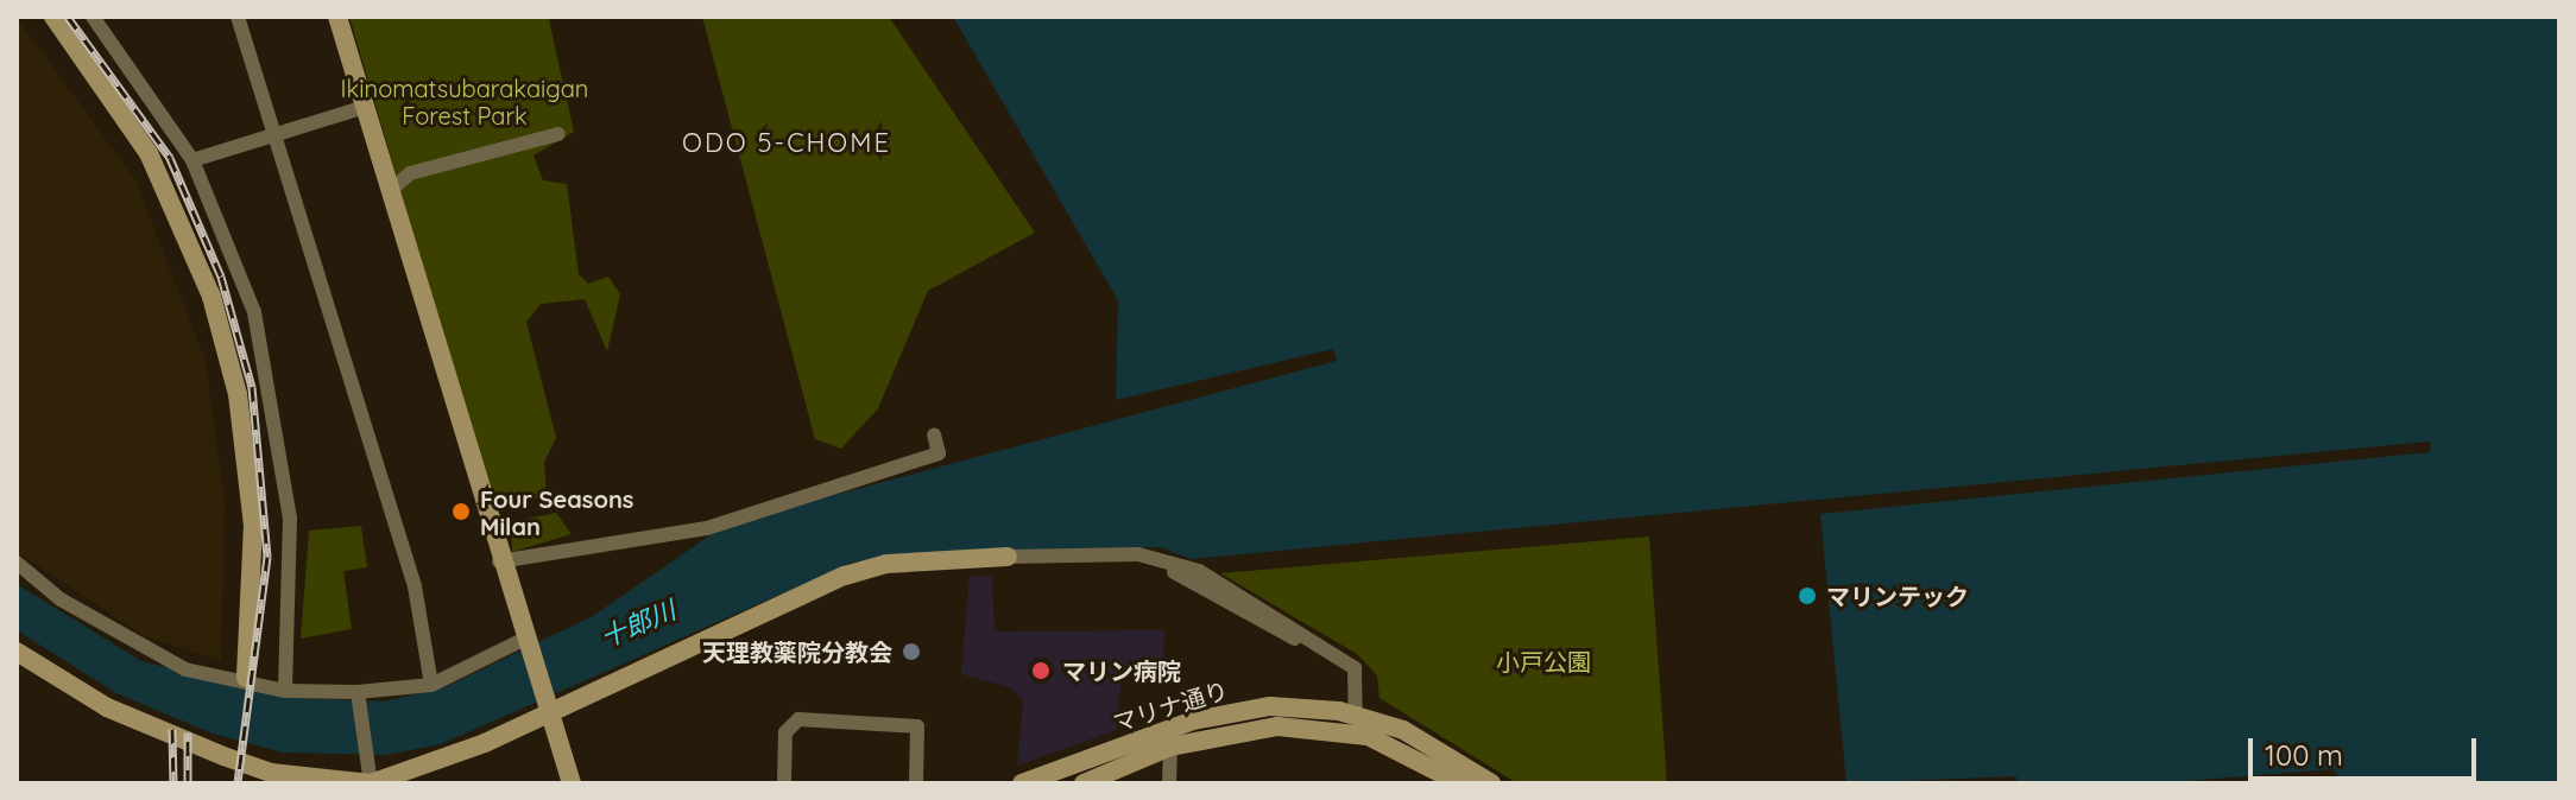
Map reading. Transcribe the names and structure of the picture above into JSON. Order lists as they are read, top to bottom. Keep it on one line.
{"streets":{"street":["マリナ通り"]},"districts":["ODO 5-CHOME"],"water":["十郎川"],"parks":["Ikinomatsubarakaigan Forest Park","小戸公園"],"places":["Four Seasons Milan","マリンテック","天理教薬院分教会","マリン病院"],"scale_bar":"100 m"}
